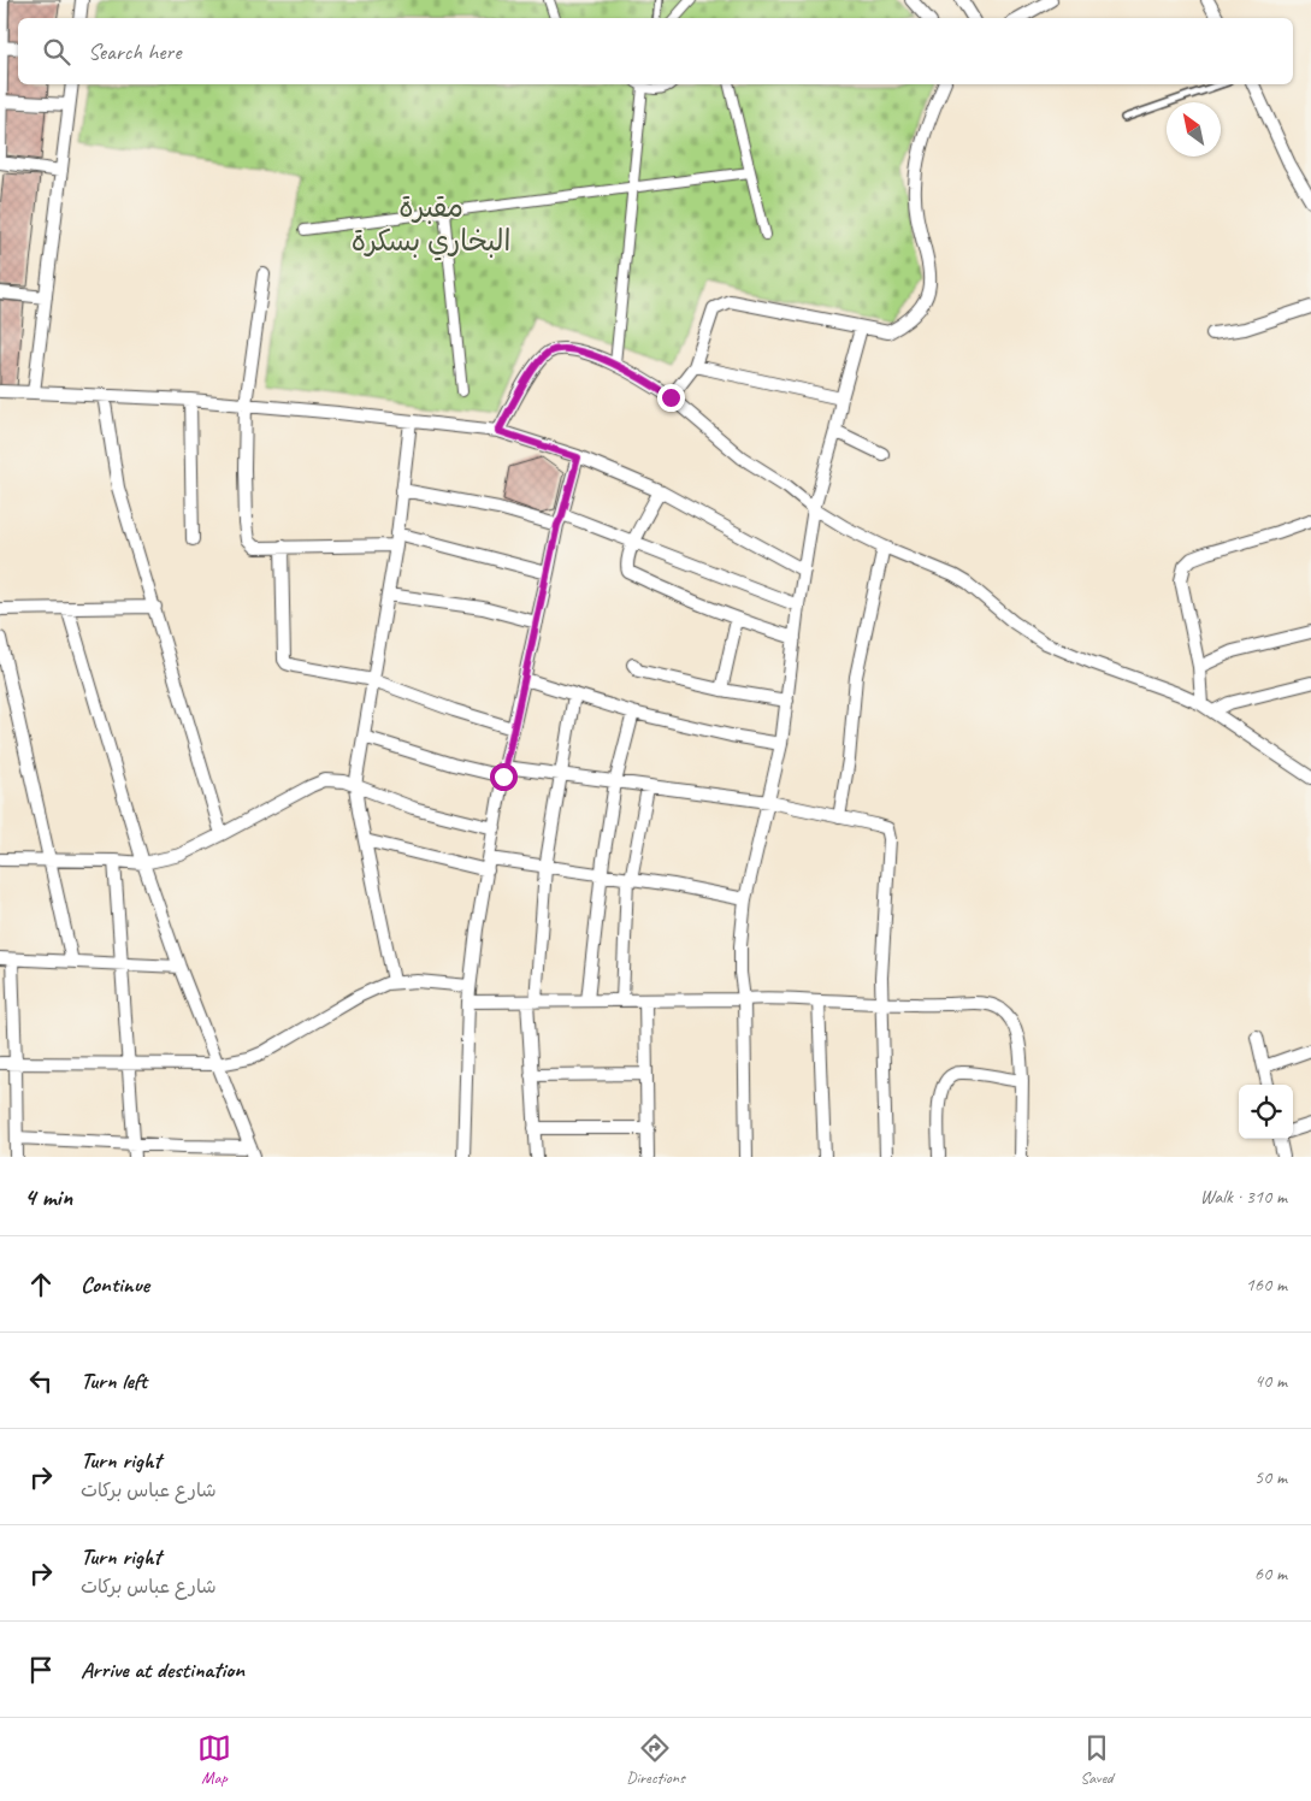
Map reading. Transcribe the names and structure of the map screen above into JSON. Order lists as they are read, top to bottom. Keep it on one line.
{"parks":["مقبرة البخاري بسكرة"],"north":"top left","page":{"search":"Search here","heading":["4 min","Walk · 310 m"],"list":[["Continue","160 m"],["Turn left","40 m"],["Turn right","شارع عباس بركات","50 m"],["Turn right","شارع عباس بركات","60 m"],"Arrive at destination"],"nav":["Map","Directions","Saved"]}}
